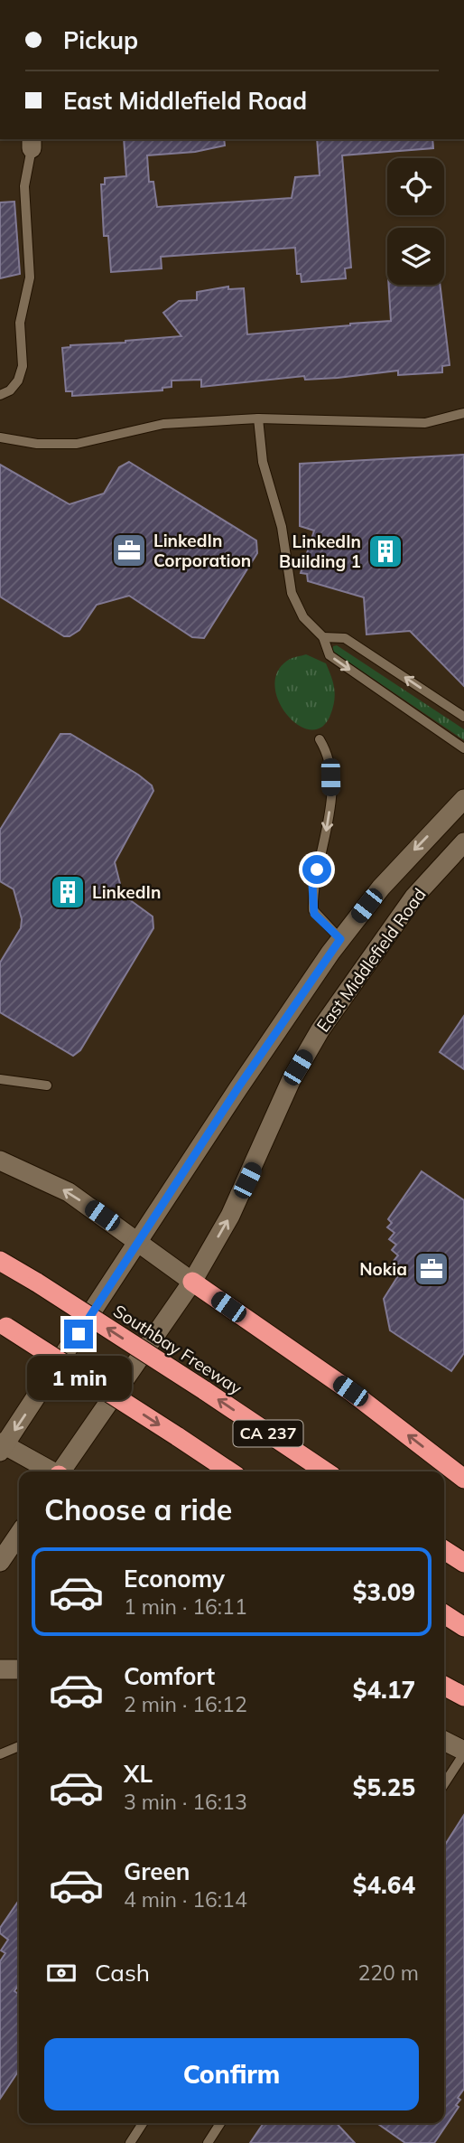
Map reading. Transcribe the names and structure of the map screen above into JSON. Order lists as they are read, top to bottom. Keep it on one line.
{"streets":{"highway":["Southbay Freeway","CA 237"],"main road":["East Middlefield Road"]},"places":{"office":["LinkedIn Corporation","Nokia"],"building":["LinkedIn Building 1","LinkedIn"]},"page":{"banner":["Pickup","East Middlefield Road"],"bubble":"1 min","heading":"Choose a ride","list":[{"name":"Economy","note":"1 min · 16:11","value":"$3.09"},{"name":"Comfort","note":"2 min · 16:12","value":"$4.17"},{"name":"XL","note":"3 min · 16:13","value":"$5.25"},{"name":"Green","note":"4 min · 16:14","value":"$4.64"}],"pay":["Cash","220 m"],"buttons":"Confirm"}}
